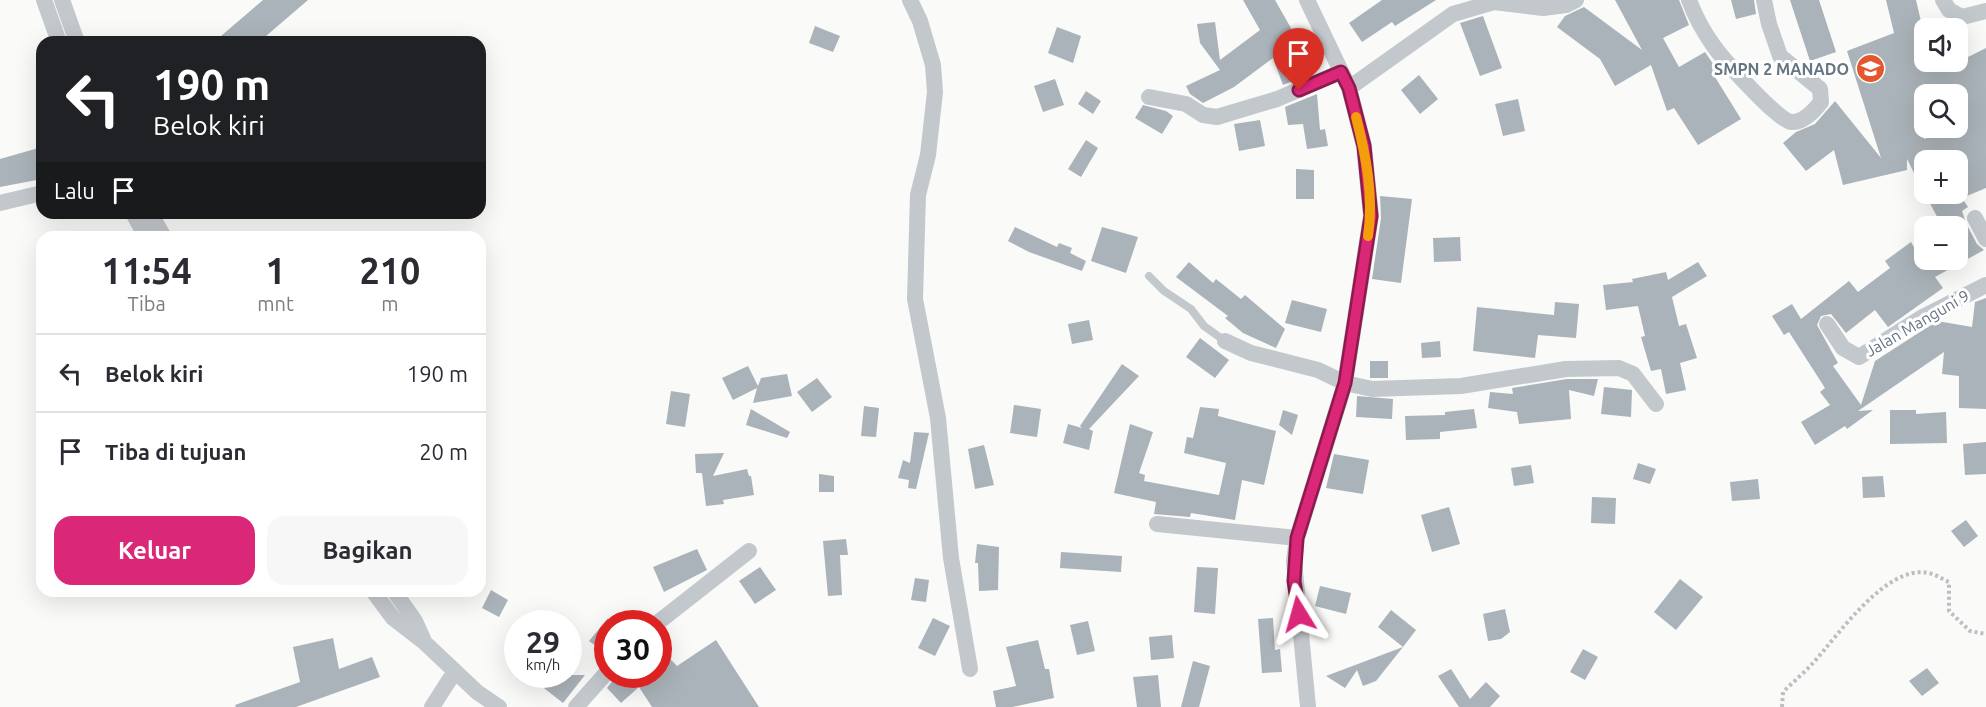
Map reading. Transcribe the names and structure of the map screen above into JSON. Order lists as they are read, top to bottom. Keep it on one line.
{"streets":{"street":["Jalan Manguni 9"]},"places":{"school or university":["SMPN 2 MANADO"]},"page":{"map_buttons":["+","−"],"turn":["190 m","Belok kiri"],"then":"Lalu","eta":["11:54","Tiba","1","mnt","210","m"],"list":[{"name":"Belok kiri","value":"190 m"},{"name":"Tiba di tujuan","value":"20 m"}],"buttons":["Keluar","Bagikan"],"speed":"29 km/h","limit":"30"}}
